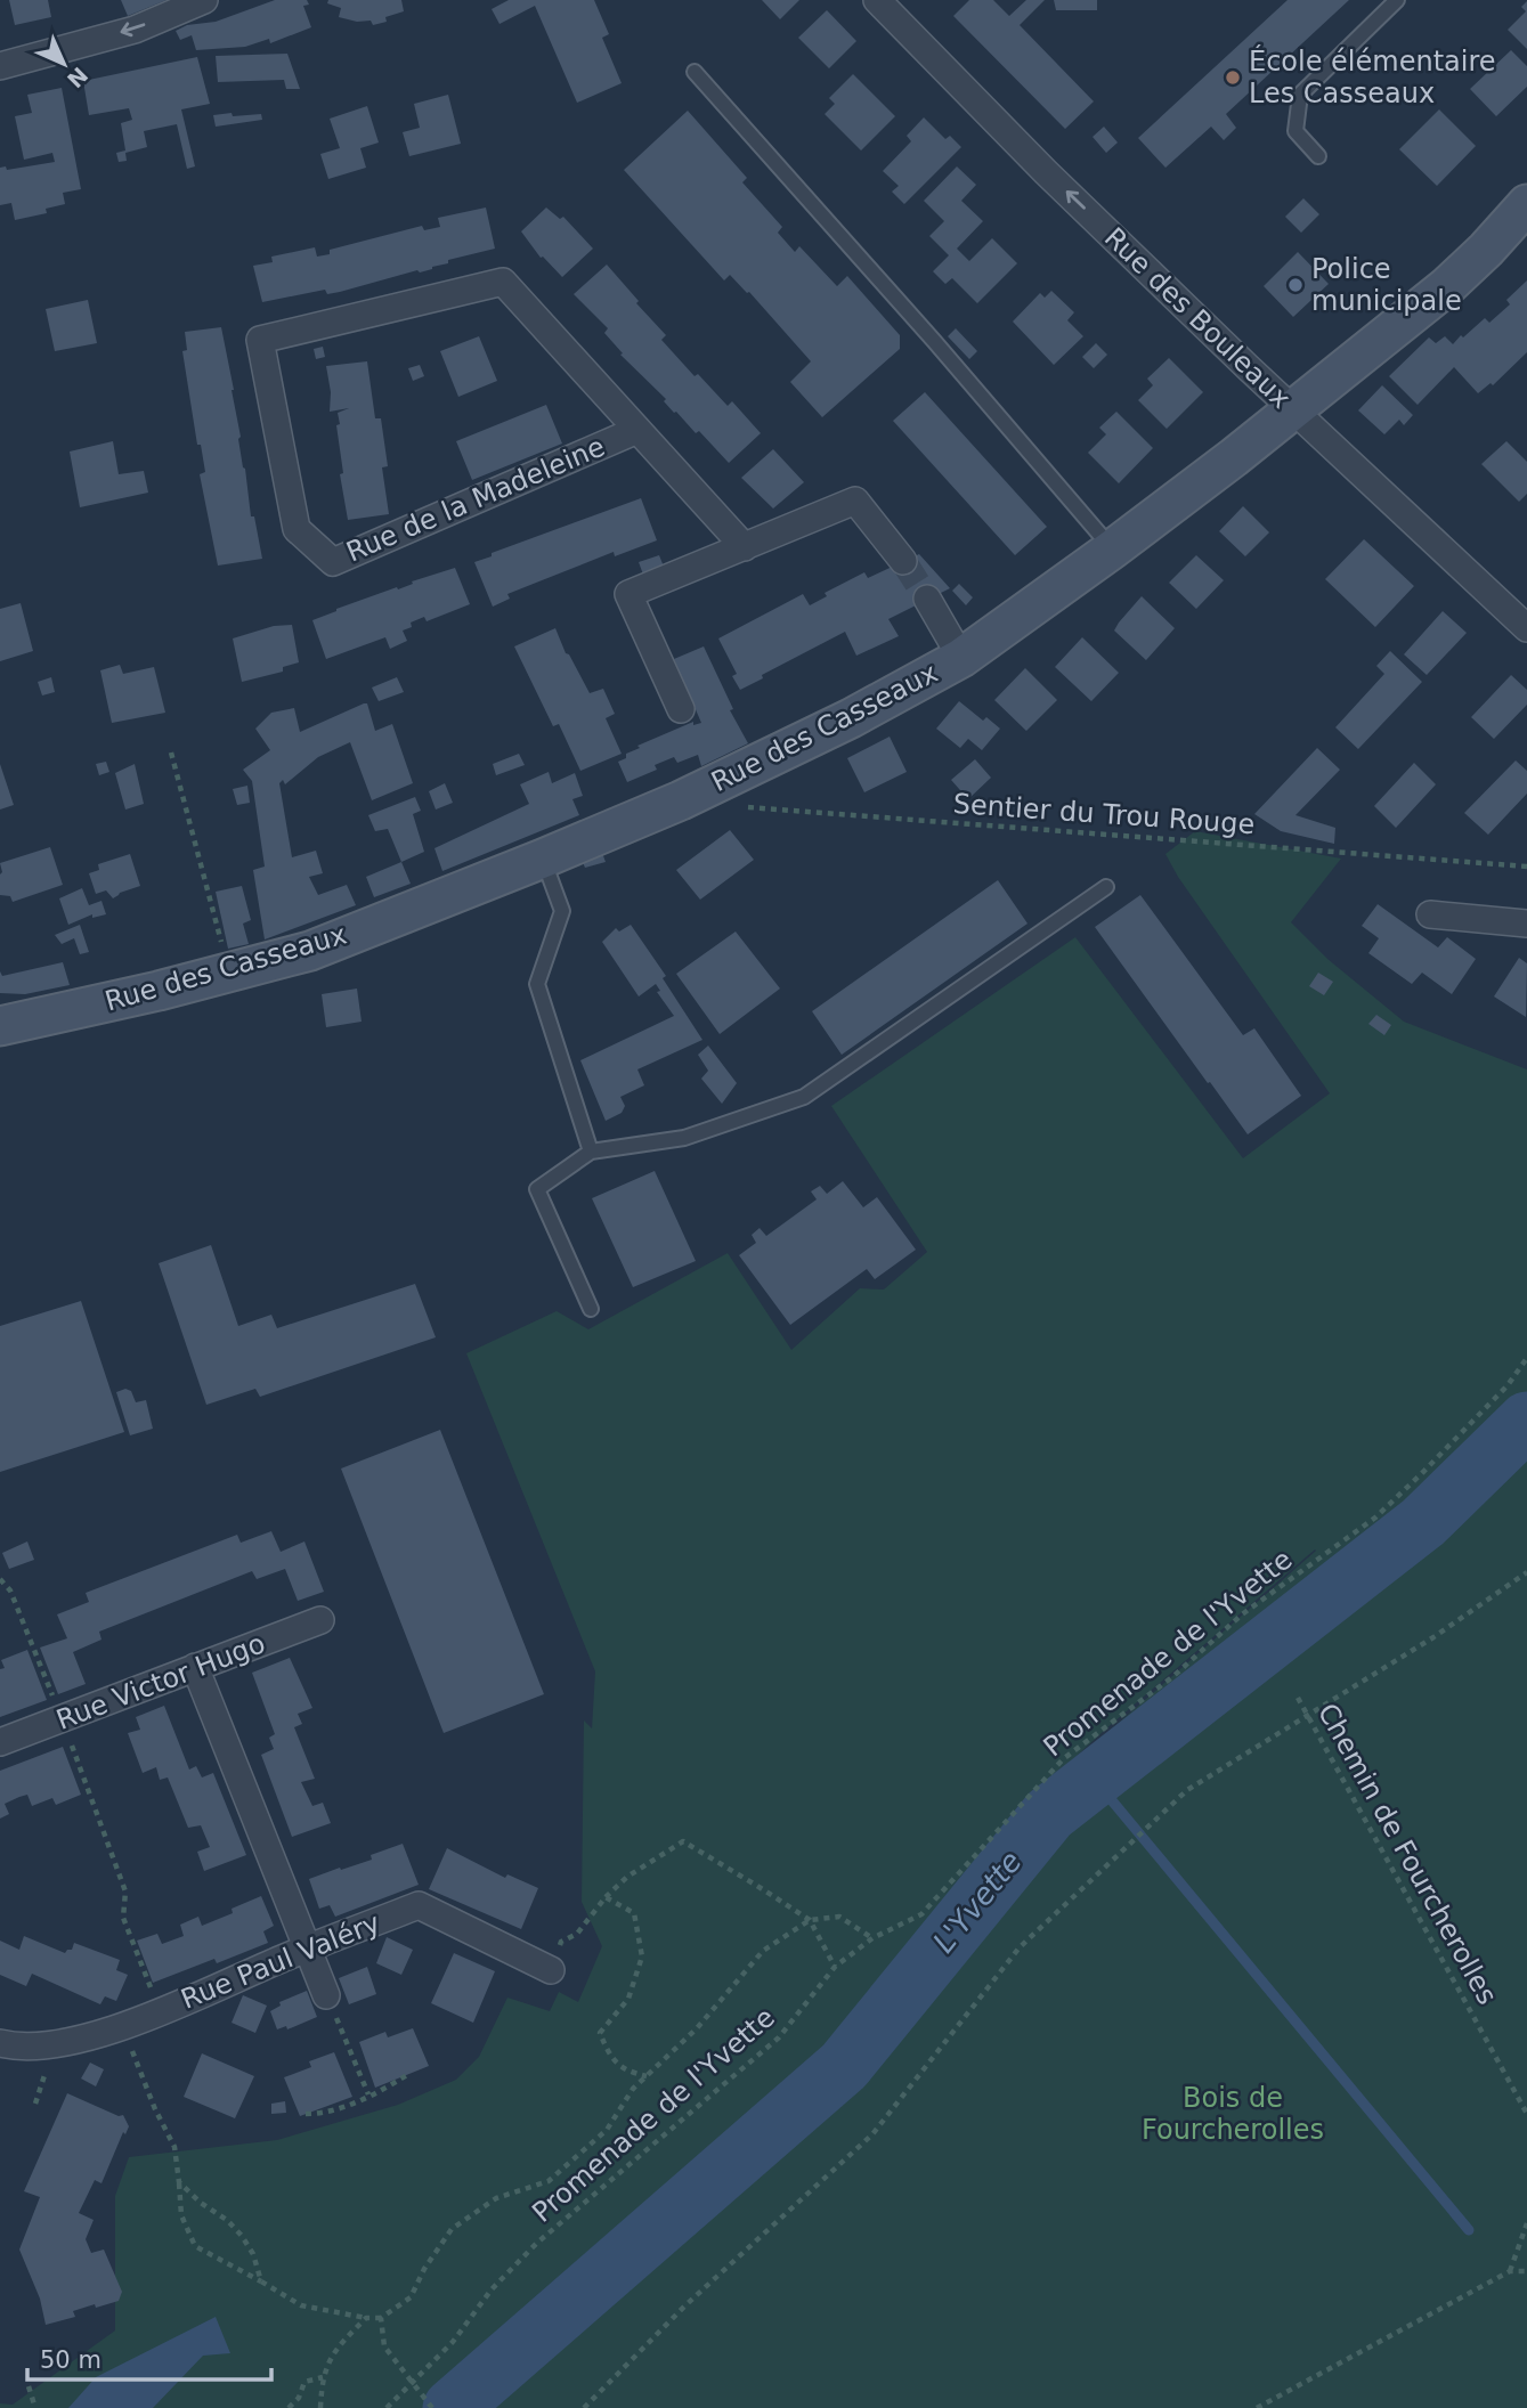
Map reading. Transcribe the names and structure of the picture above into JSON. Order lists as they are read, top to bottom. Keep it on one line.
{"streets":{"street":["Rue des Bouleaux","Rue de la Madeleine","Rue des Casseaux","Rue Victor Hugo","Rue Paul Valéry"],"path":["Sentier du Trou Rouge","Promenade de l'Yvette","Chemin de Fourcherolles"]},"crossings":[["Rue des Bouleaux","Rue des Casseaux"]],"one_way":["Rue des Bouleaux"],"water":["L'Yvette"],"parks":["Bois de Fourcherolles"],"places":["École élémentaire Les Casseaux","Police municipale"],"scale_bar":"50 m","north":"bottom right"}
